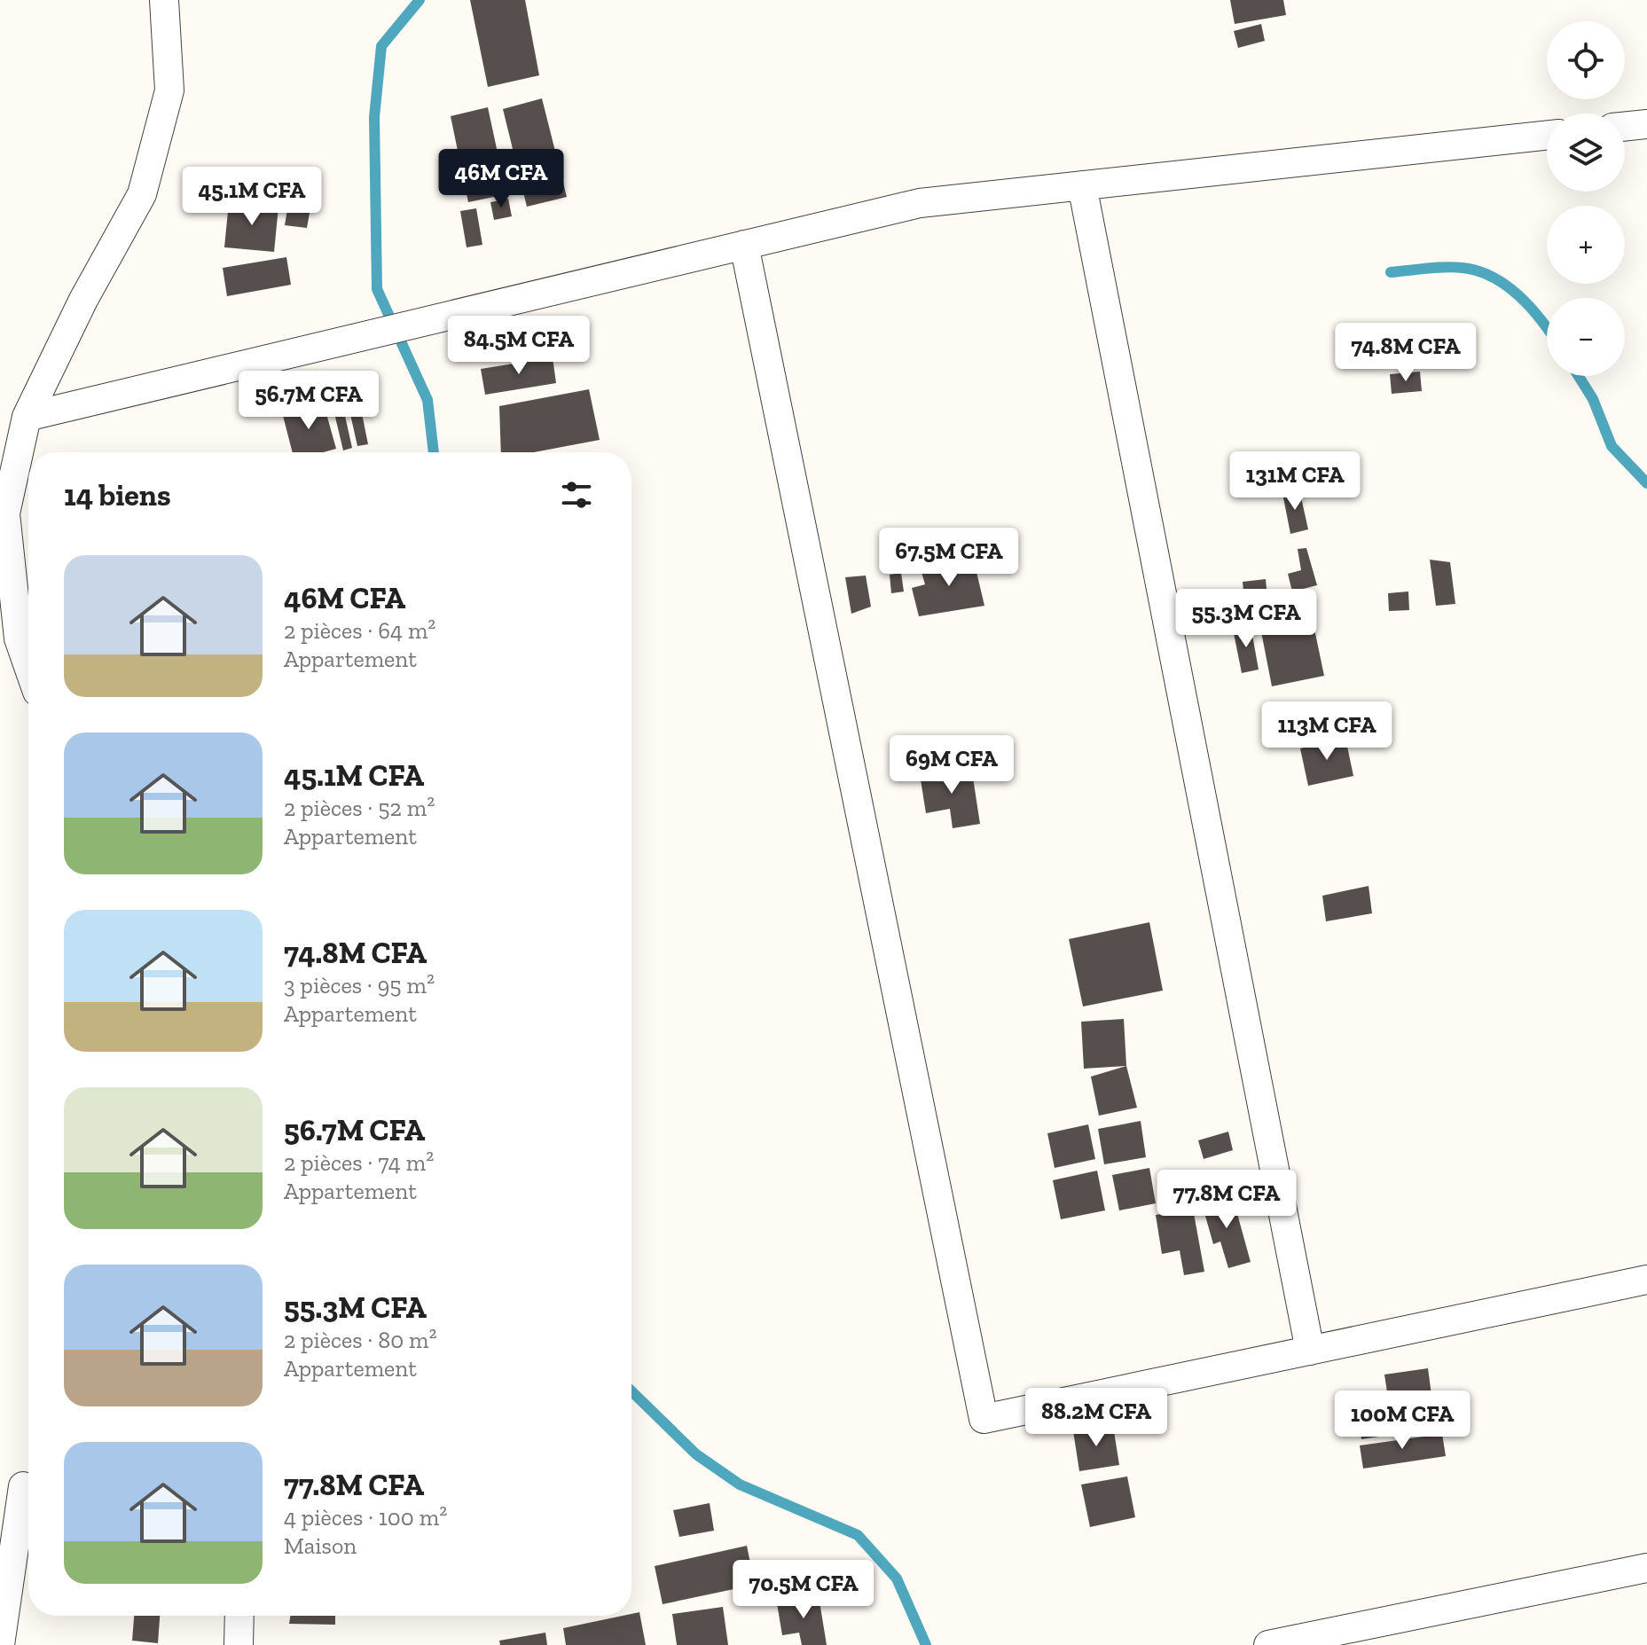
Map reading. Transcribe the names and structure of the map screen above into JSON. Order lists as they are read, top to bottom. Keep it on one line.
{"page":{"map_buttons":["+","−"],"price":["46M CFA","45.1M CFA","84.5M CFA","74.8M CFA","56.7M CFA","131M CFA","67.5M CFA","55.3M CFA","113M CFA","69M CFA","77.8M CFA","88.2M CFA","100M CFA","70.5M CFA"],"heading":"14 biens","list":[{"name":"46M CFA","note":"2 pièces · 64 m² · Appartement"},{"name":"45.1M CFA","note":"2 pièces · 52 m² · Appartement"},{"name":"74.8M CFA","note":"3 pièces · 95 m² · Appartement"},{"name":"56.7M CFA","note":"2 pièces · 74 m² · Appartement"},{"name":"55.3M CFA","note":"2 pièces · 80 m² · Appartement"},{"name":"77.8M CFA","note":"4 pièces · 100 m² · Maison"}]}}
